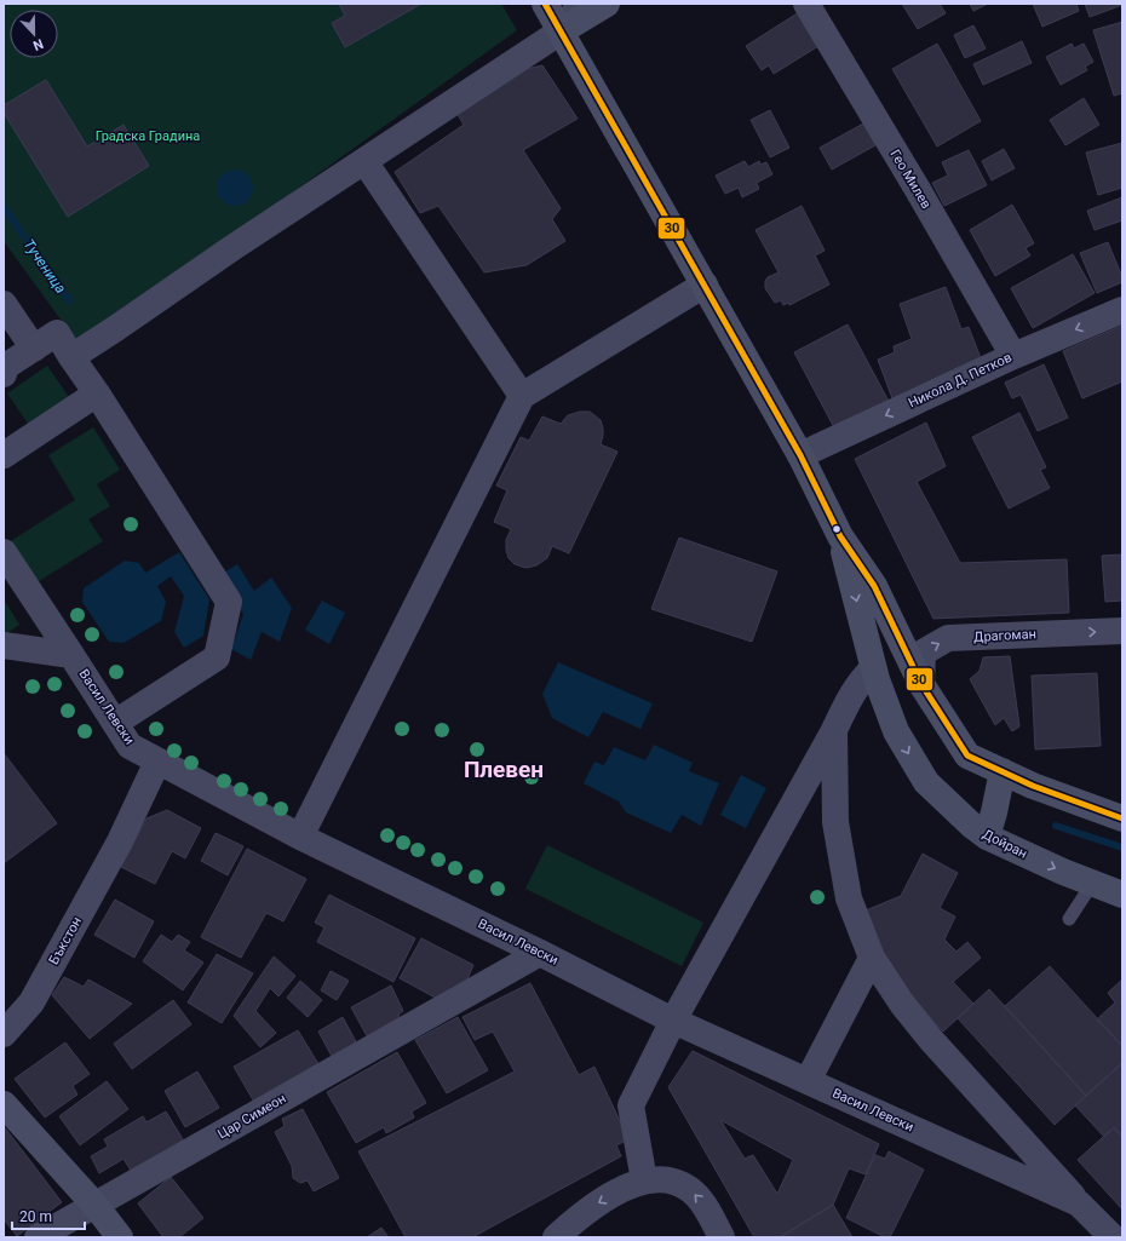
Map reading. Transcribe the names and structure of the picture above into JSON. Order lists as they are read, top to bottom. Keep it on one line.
{"streets":{"main road":["Дойран"],"street":["Гео Милев","Никола Д. Петков","Драгоман","Васил Левски","Бъкстон","Цар Симеон"]},"crossings":[["Гео Милев","Никола Д. Петков"],["Васил Левски","Бъкстон"],["Васил Левски","Цар Симеон"]],"one_way":["Никола Д. Петков","Драгоман"],"districts":["Плевен"],"water":["Тученица"],"parks":["Градска Градина"],"lines":["transit line 30"],"scale_bar":"20 m","north":"bottom"}
